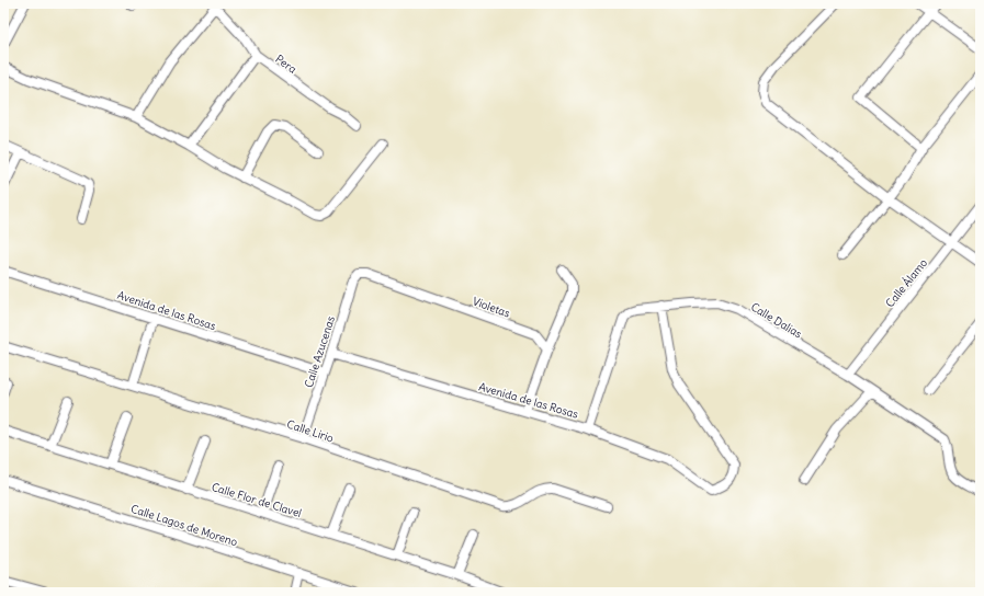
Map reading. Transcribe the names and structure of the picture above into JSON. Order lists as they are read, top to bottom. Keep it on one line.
{"streets":{"street":["Pera","Calle Álamo","Violetas","Avenida de las Rosas","Calle Dalias","Calle Azucenas","Calle Lirio","Calle Flor de Clavel","Calle Lagos de Moreno"]},"crossings":[["Calle Álamo","Calle Dalias"],["Violetas","Calle Azucenas"],["Avenida de las Rosas","Calle Dalias"],["Avenida de las Rosas","Calle Azucenas"],["Calle Azucenas","Calle Lirio"]]}
